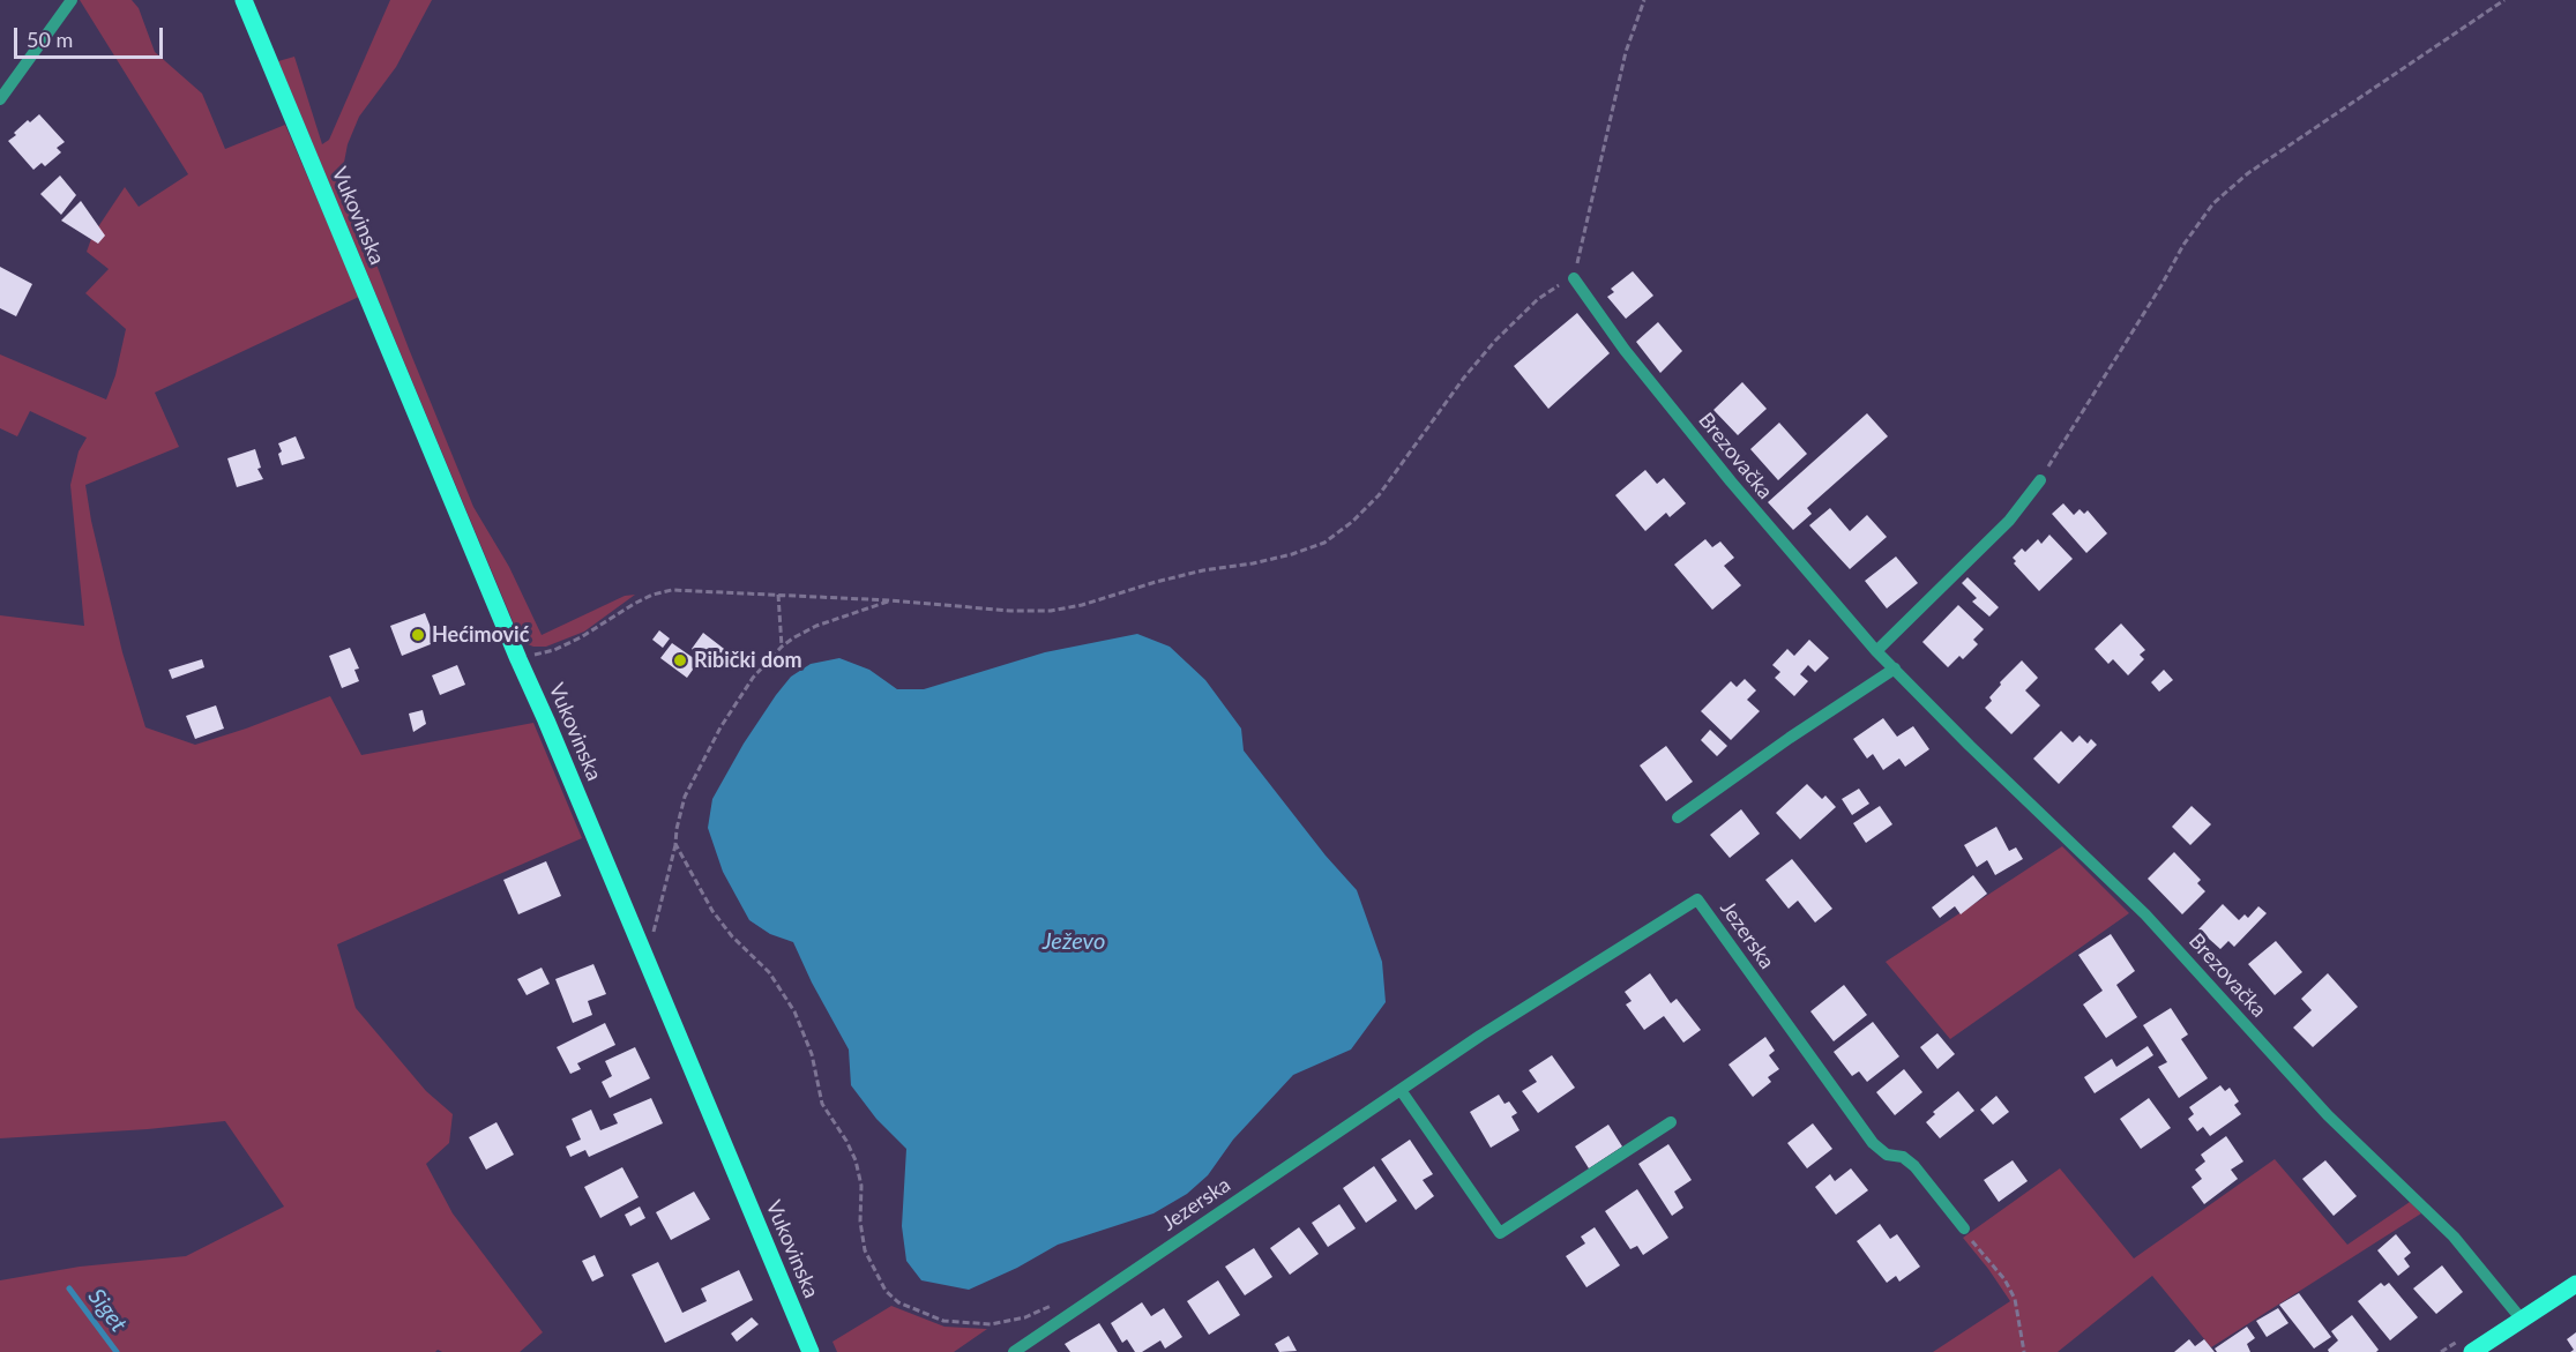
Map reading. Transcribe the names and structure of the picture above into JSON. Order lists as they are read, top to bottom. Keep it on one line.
{"streets":{"main road":["Vukovinska"],"street":["Brezovačka","Jezerska"]},"water":["Ježevo","Siget"],"places":["Hećimović","Ribički dom"],"scale_bar":"50 m"}
